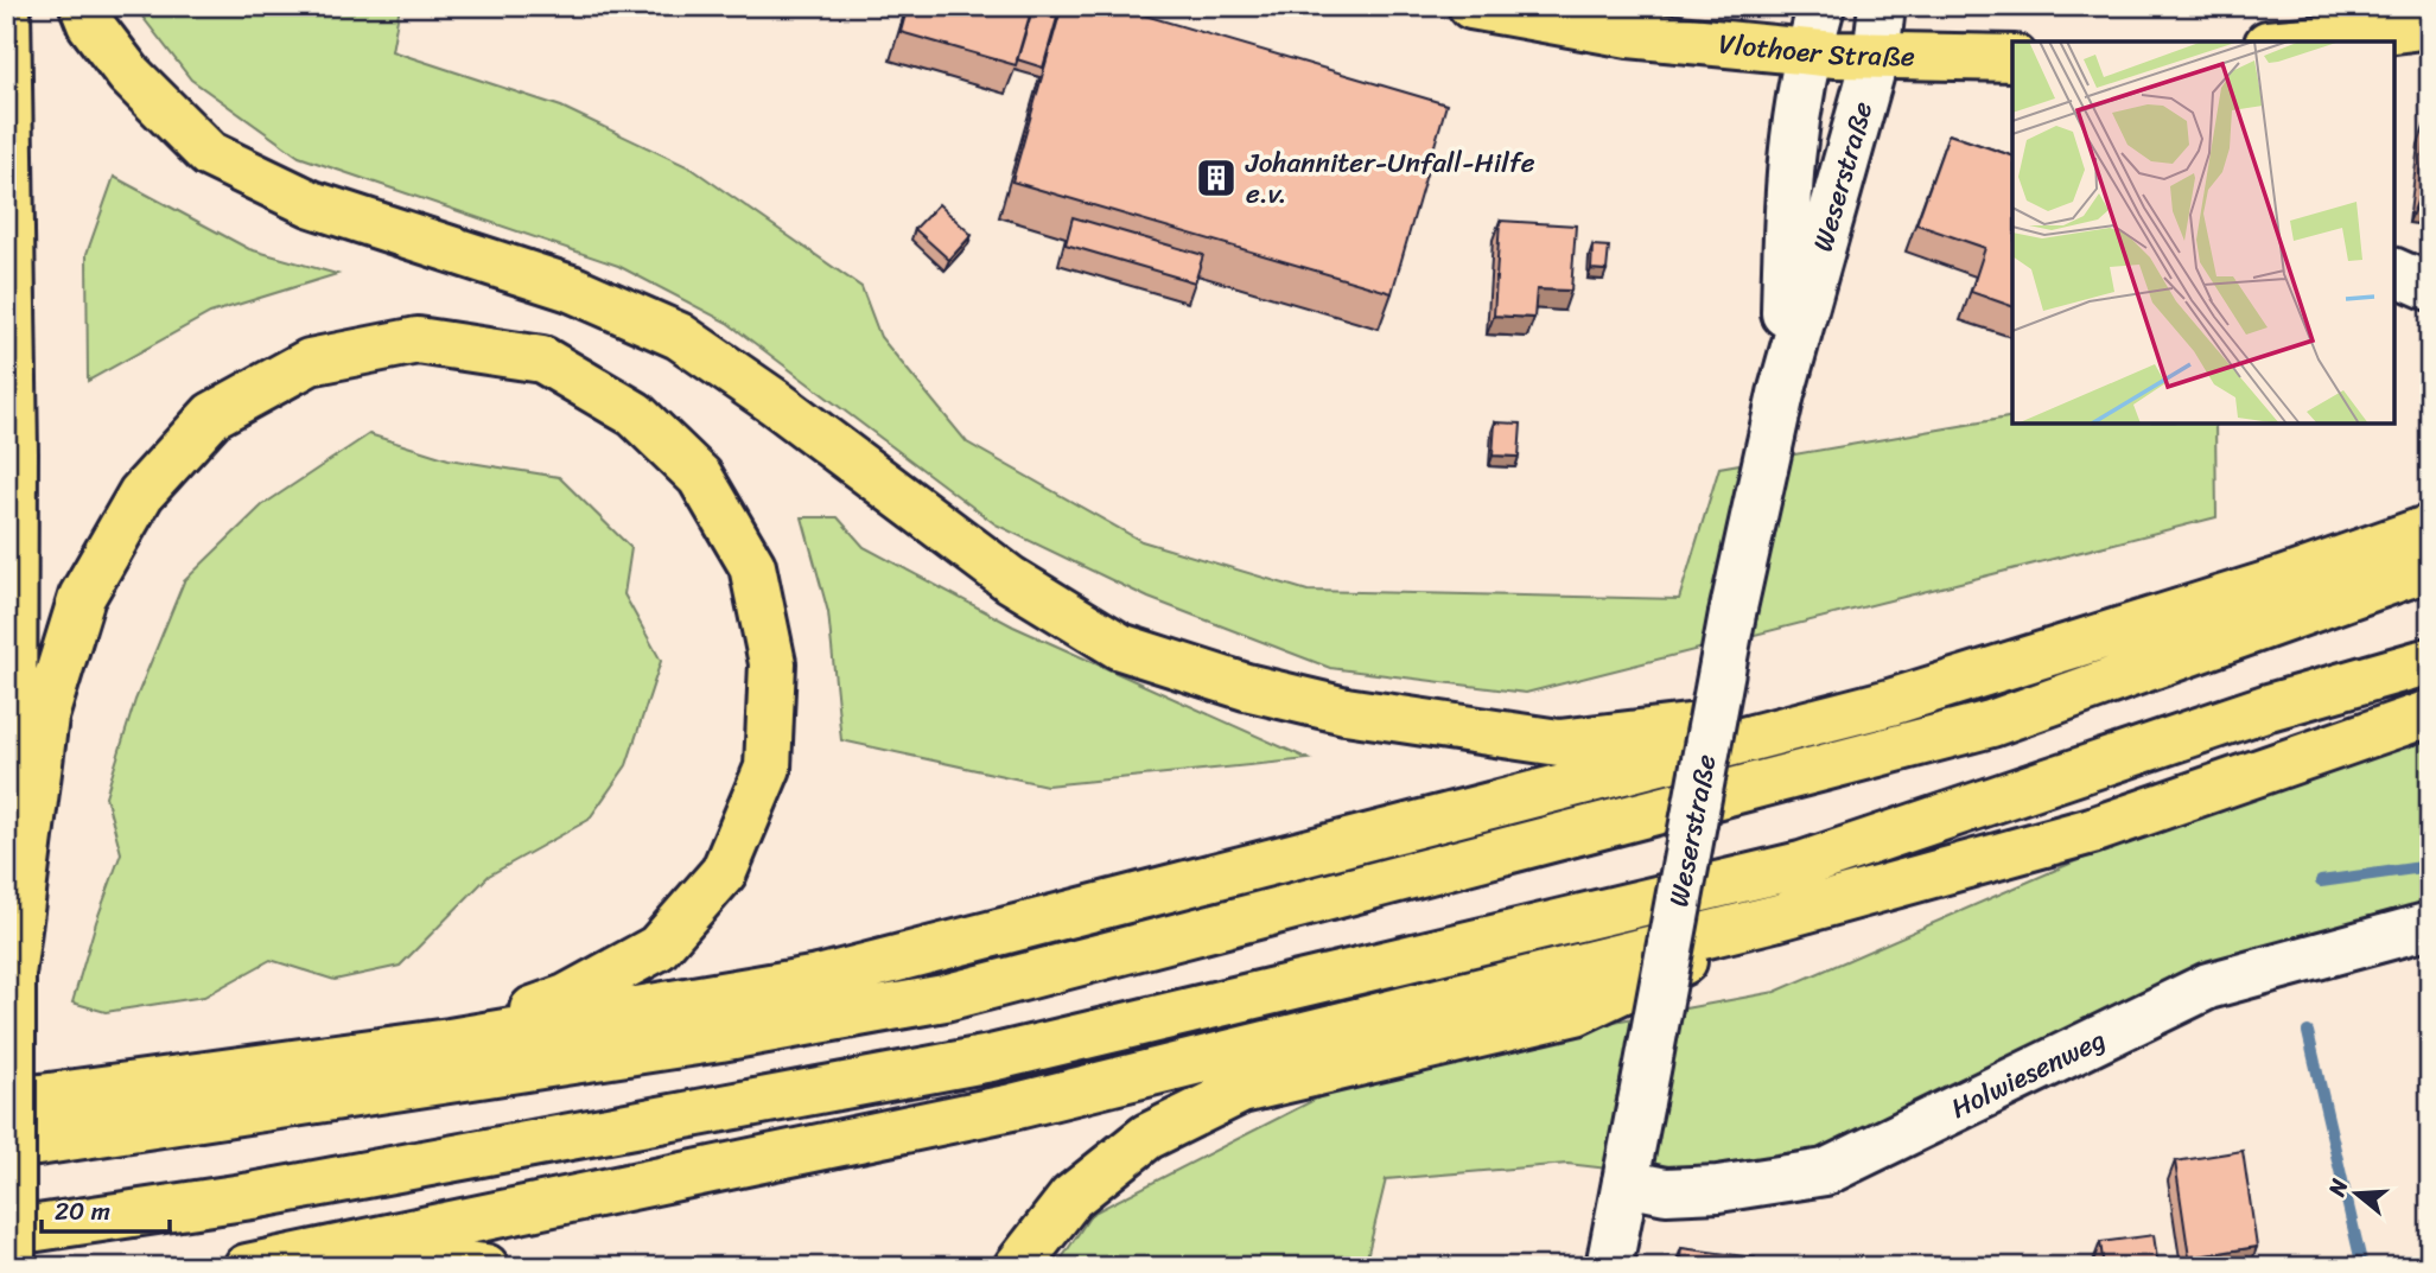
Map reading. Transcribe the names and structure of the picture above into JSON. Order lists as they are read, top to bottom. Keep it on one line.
{"streets":{"main road":["Vlothoer Straße"],"street":["Weserstraße","Holwiesenweg"]},"crossings":[["Vlothoer Straße","Weserstraße"],["Weserstraße","Holwiesenweg"]],"places":{"building":["Johanniter-Unfall-Hilfe e.v."]},"scale_bar":"20 m","north":"left"}
